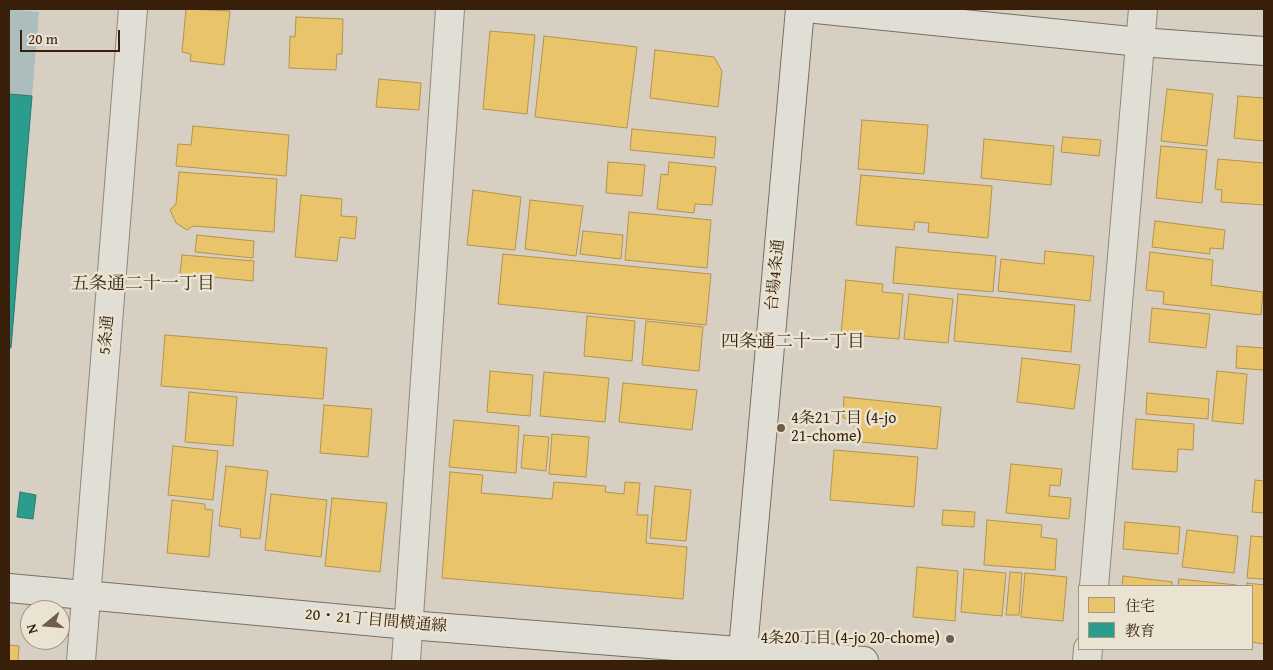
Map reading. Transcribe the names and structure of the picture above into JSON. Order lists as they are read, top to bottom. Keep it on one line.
{"streets":{"street":["台場4条通","5条通","20・21丁目間横通線"]},"crossings":[["台場4条通","20・21丁目間横通線"],["5条通","20・21丁目間横通線"]],"districts":["五条通二十一丁目","四条通二十一丁目"],"places":["4条21丁目 (4-jo 21-chome)","4条20丁目 (4-jo 20-chome)"],"legend":["住宅","教育"],"scale_bar":"20 m","north":"left"}
